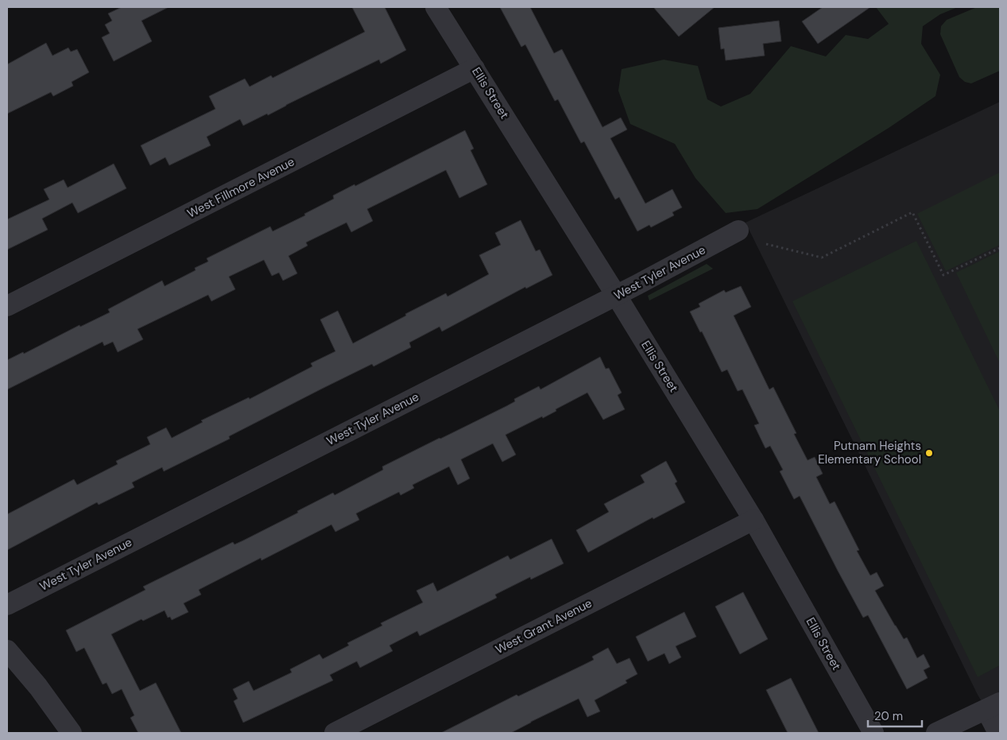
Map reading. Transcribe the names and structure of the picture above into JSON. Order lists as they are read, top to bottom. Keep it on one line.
{"streets":{"street":["Ellis Street","West Fillmore Avenue","West Tyler Avenue","West Grant Avenue"]},"crossings":[["Ellis Street","West Fillmore Avenue"],["Ellis Street","West Tyler Avenue"],["Ellis Street","West Grant Avenue"]],"places":["Putnam Heights Elementary School"],"scale_bar":"20 m"}
